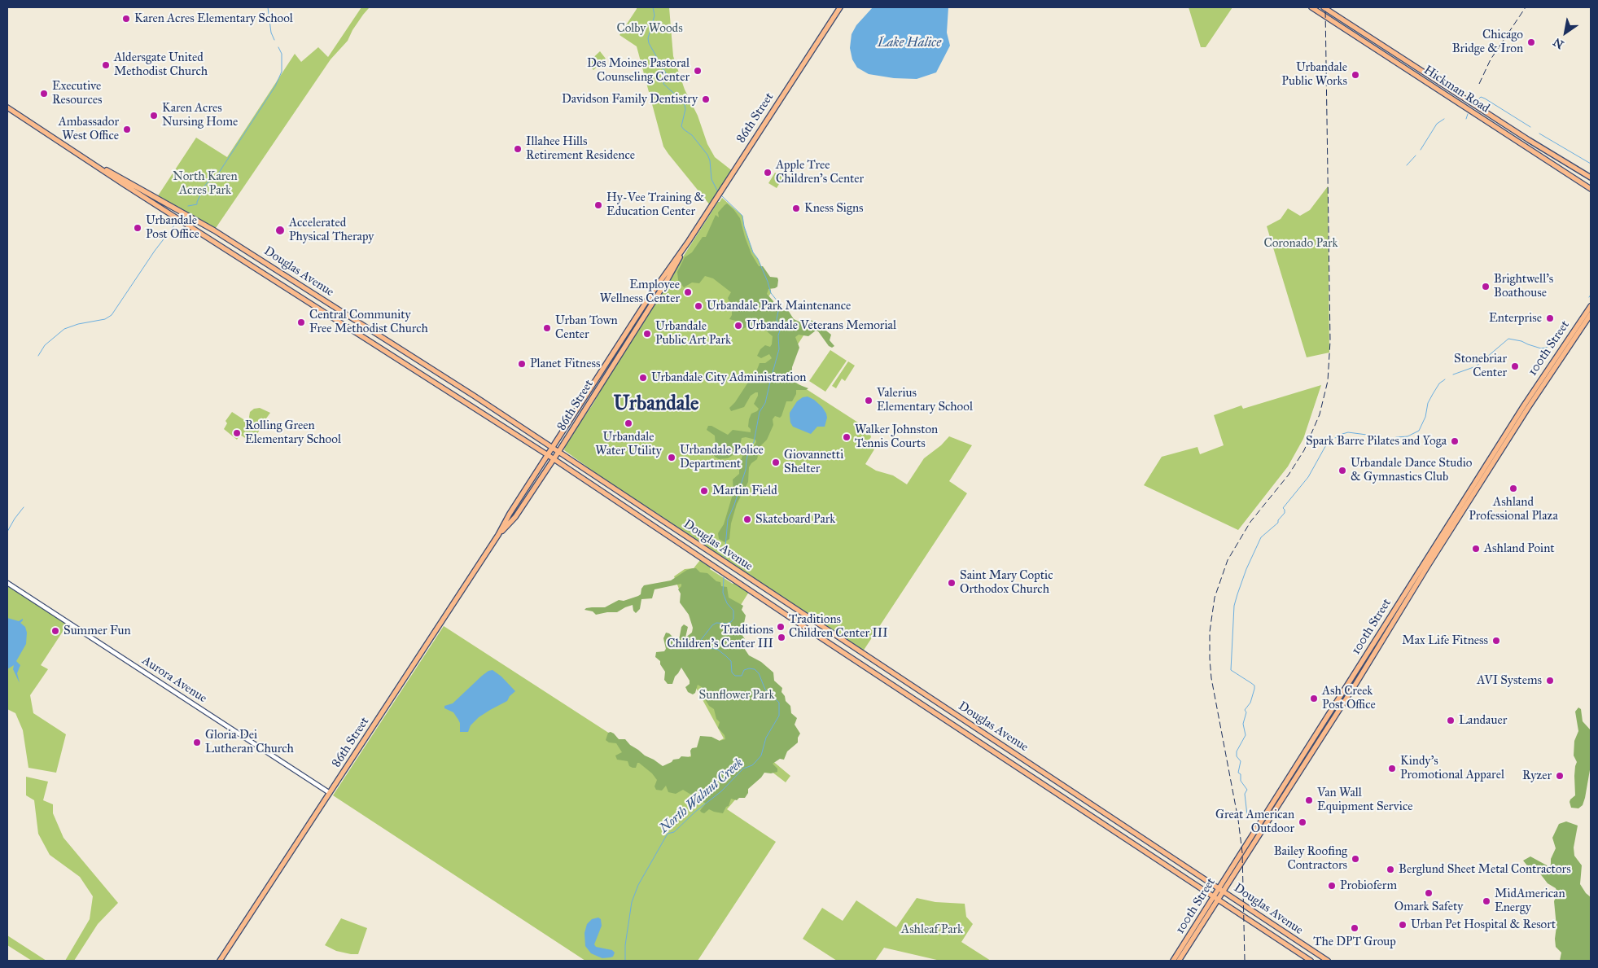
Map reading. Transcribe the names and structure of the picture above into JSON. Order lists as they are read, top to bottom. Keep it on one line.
{"streets":{"main road":["Hickman Road","86th Street","Douglas Avenue","100th Street"],"street":["Aurora Avenue"]},"crossings":[["86th Street","Douglas Avenue"],["86th Street","Aurora Avenue"],["Douglas Avenue","100th Street"]],"districts":["Urbandale"],"water":["Lake Halice","North Walnut Creek"],"parks":["Colby Woods","North Karen Acres Park","Coronado Park","Sunflower Park","Ashleaf Park"],"places":["Karen Acres Elementary School","Chicago Bridge & Iron","Aldersgate United Methodist Church","Des Moines Pastoral Counseling Center","Urbandale Public Works","Executive Resources","Davidson Family Dentistry","Karen Acres Nursing Home","Ambassador West Office","Illahee Hills Retirement Residence","Apple Tree Children's Center","Hy-Vee Training & Education Center","Kness Signs","Urbandale Post Office","Accelerated Physical Therapy","Brightwell's Boathouse","Employee Wellness Center","Urbandale Park Maintenance","Enterprise","Central Community Free Methodist Church","Urbandale Veterans Memorial","Urban Town Center","Urbandale Public Art Park","Planet Fitness","Stonebriar Center","Urbandale City Administration","Valerius Elementary School","Urbandale Water Utility","Rolling Green Elementary School","Walker Johnston Tennis Courts","Spark Barre Pilates and Yoga","Urbandale Police Department","Giovannetti Shelter","Urbandale Dance Studio & Gymnastics Club","Ashland Professional Plaza","Martin Field","Skateboard Park","Ashland Point","Saint Mary Coptic Orthodox Church","Traditions Children Center III","Summer Fun","Traditions Children's Center III","Max Life Fitness","AVI Systems","Ash Creek Post Office","Landauer","Gloria Dei Lutheran Church","Kindy's Promotional Apparel","Ryzer","Van Wall Equipment Service","Great American Outdoor","Bailey Roofing Contractors","Berglund Sheet Metal Contractors","Probioferm","Omark Safety","MidAmerican Energy","Urban Pet Hospital & Resort","The DPT Group"],"north":"bottom left"}
